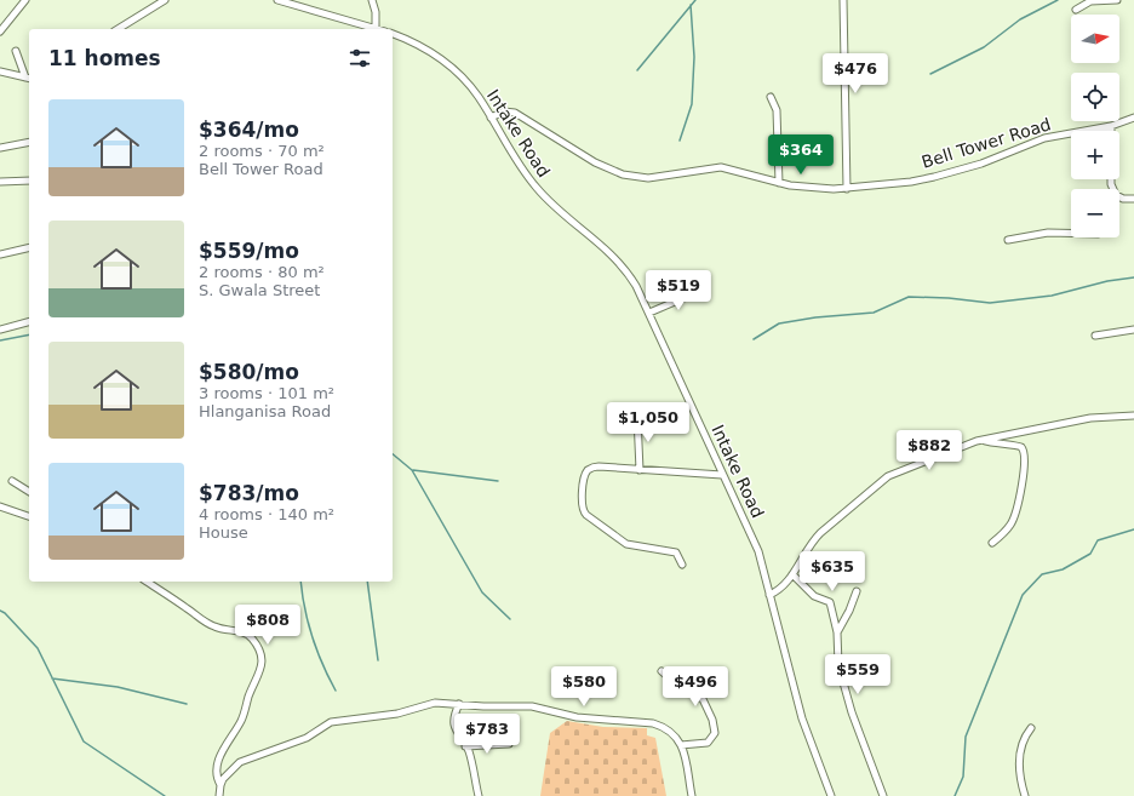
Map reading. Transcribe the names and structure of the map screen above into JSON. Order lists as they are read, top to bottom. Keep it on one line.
{"streets":{"street":["Intake Road","Bell Tower Road"]},"crossings":[["Intake Road","Bell Tower Road"]],"north":"right","page":{"map_buttons":["+","−"],"heading":"11 homes","price":["$476","$364","$519","$1,050","$882","$635","$808","$559","$580","$496","$783"],"list":[{"name":"$364/mo","note":"2 rooms · 70 m² · Bell Tower Road"},{"name":"$559/mo","note":"2 rooms · 80 m² · S. Gwala Street"},{"name":"$580/mo","note":"3 rooms · 101 m² · Hlanganisa Road"},{"name":"$783/mo","note":"4 rooms · 140 m² · House"}]}}
